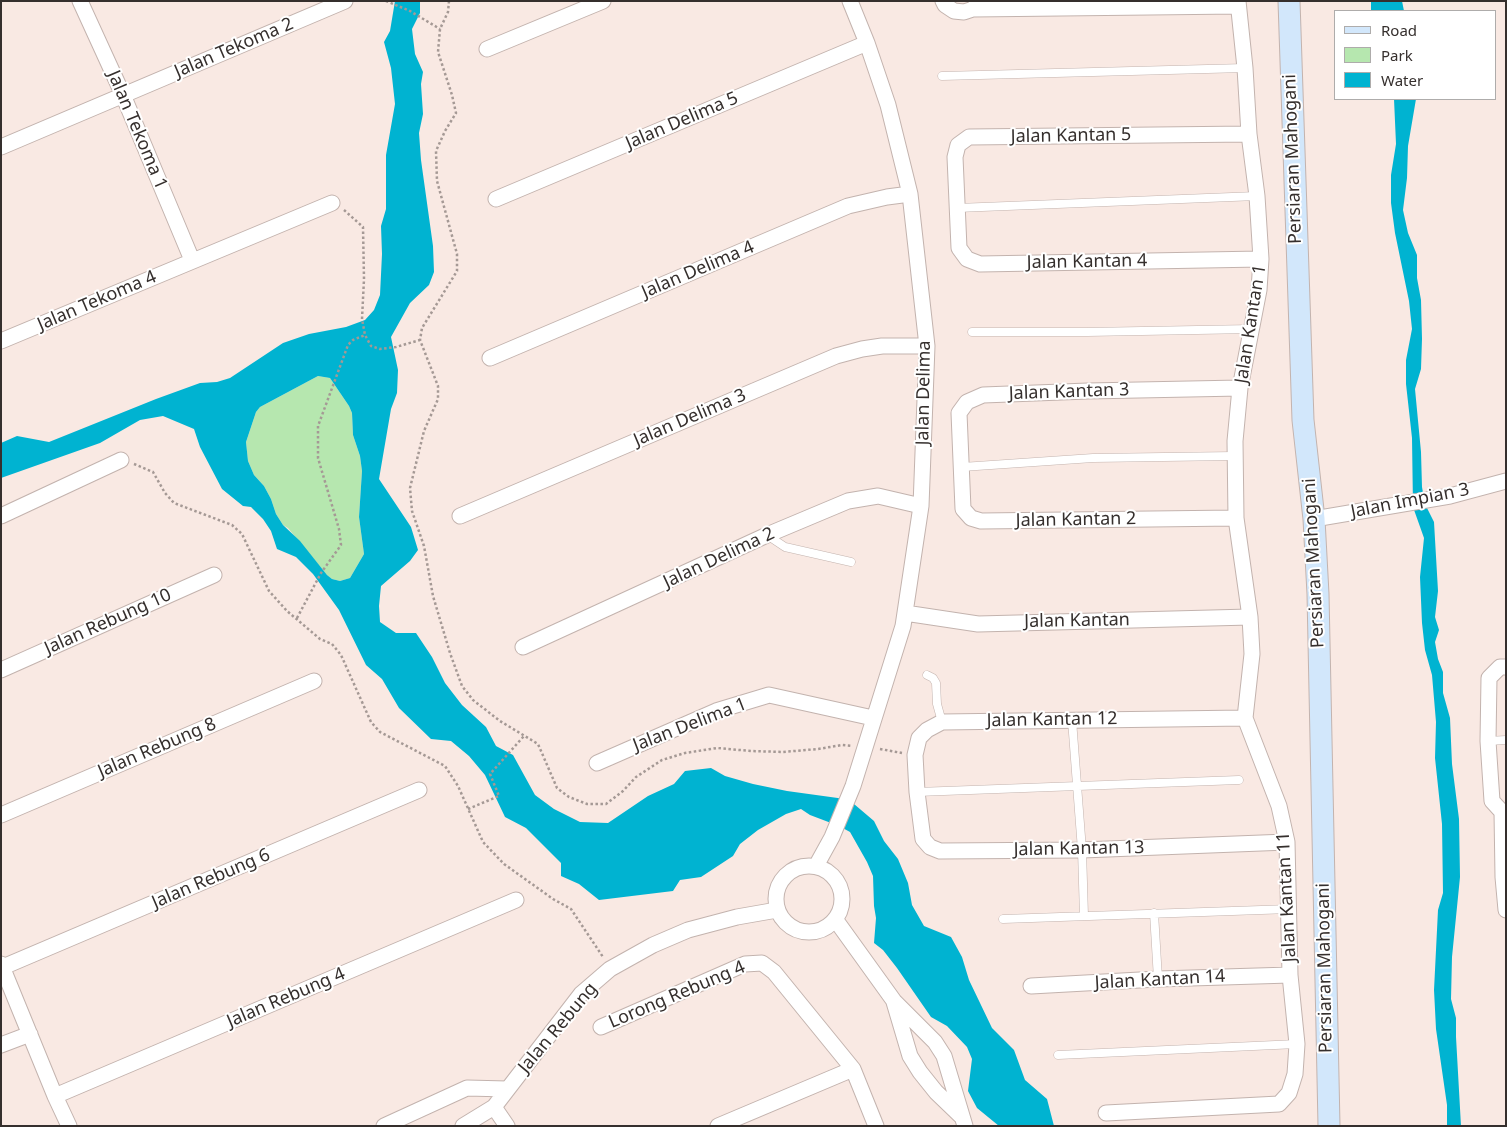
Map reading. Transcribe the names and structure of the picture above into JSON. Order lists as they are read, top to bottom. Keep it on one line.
{"streets":{"main road":["Persiaran Mahogani"],"street":["Jalan Tekoma 2","Jalan Delima 5","Jalan Tekoma 1","Jalan Kantan 5","Jalan Kantan 4","Jalan Delima 4","Jalan Tekoma 4","Jalan Kantan 1","Jalan Kantan 3","Jalan Delima","Jalan Delima 3","Jalan Impian 3","Jalan Kantan 2","Jalan Delima 2","Jalan Kantan","Jalan Rebung 10","Jalan Kantan 12","Jalan Delima 1","Jalan Rebung 8","Jalan Kantan 13","Jalan Rebung 6","Jalan Kantan 11","Jalan Kantan 14","Lorong Rebung 4","Jalan Rebung 4","Jalan Rebung"]},"crossings":[["Jalan Tekoma 2","Jalan Tekoma 1"],["Jalan Delima 5","Jalan Delima"],["Jalan Tekoma 1","Jalan Tekoma 4"],["Jalan Kantan 5","Jalan Kantan 4"],["Jalan Kantan 5","Jalan Kantan 1"],["Persiaran Mahogani","Jalan Impian 3"],["Jalan Kantan 4","Jalan Kantan 1"],["Jalan Delima 4","Jalan Delima"],["Jalan Kantan 1","Jalan Kantan 3"],["Jalan Kantan 1","Jalan Kantan 2"],["Jalan Kantan 1","Jalan Kantan"],["Jalan Kantan 1","Jalan Kantan 11"],["Jalan Kantan 3","Jalan Kantan 2"],["Jalan Delima","Jalan Delima 3"],["Jalan Delima","Jalan Delima 2"],["Jalan Delima","Jalan Kantan"],["Jalan Delima","Jalan Delima 1"],["Jalan Delima","Jalan Rebung"],["Jalan Kantan","Jalan Kantan 11"],["Jalan Kantan 12","Jalan Kantan 11"],["Jalan Kantan 13","Jalan Kantan 11"],["Jalan Kantan 11","Jalan Kantan 14"]],"legend":["Road","Park","Water"]}
